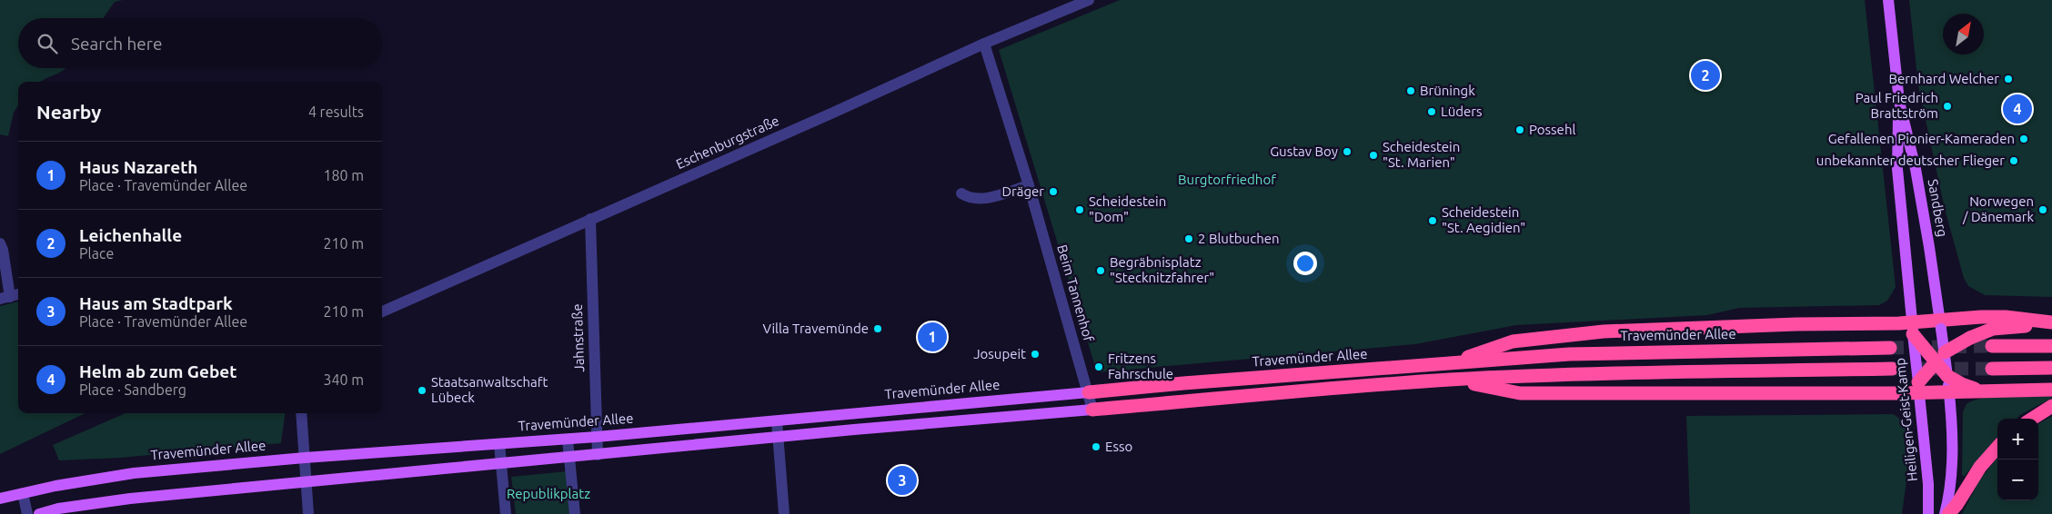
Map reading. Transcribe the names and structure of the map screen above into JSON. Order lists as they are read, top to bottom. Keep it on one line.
{"streets":{"highway":["Travemünder Allee"],"main road":["Sandberg","Heiligen-Geist-Kamp"],"street":["Eschenburgstraße","Beim Tannenhof","Jahnstraße"]},"crossings":[["Eschenburgstraße","Beim Tannenhof"],["Eschenburgstraße","Jahnstraße"],["Sandberg","Heiligen-Geist-Kamp"],["Beim Tannenhof","Travemünder Allee"],["Travemünder Allee","Jahnstraße"]],"parks":["Burgtorfriedhof","Republikplatz"],"places":["Bernhard Welcher","Brüningk","Paul Friedrich Brattström","Lüders","Possehl","Gefallenen Pionier-Kameraden","Gustav Boy","Scheidestein \"St. Marien\"","unbekannter deutscher Flieger","Dräger","Scheidestein \"Dom\"","Norwegen / Dänemark","Scheidestein \"St. Aegidien\"","2 Blutbuchen","Begräbnisplatz \"Stecknitzfahrer\"","Villa Travemünde","Josupeit","Fritzens Fahrschule","Staatsanwaltschaft Lübeck","Esso"],"north":"top right","page":{"search":"Search here","pins":["2","4","1","3"],"heading":["Nearby","4 results"],"list":[{"mark":"1","name":"Haus Nazareth","note":"Place · Travemünder Allee","value":"180 m"},{"mark":"2","name":"Leichenhalle","note":"Place","value":"210 m"},{"mark":"3","name":"Haus am Stadtpark","note":"Place · Travemünder Allee","value":"210 m"},{"mark":"4","name":"Helm ab zum Gebet","note":"Place · Sandberg","value":"340 m"}],"map_buttons":["+","−"]}}
